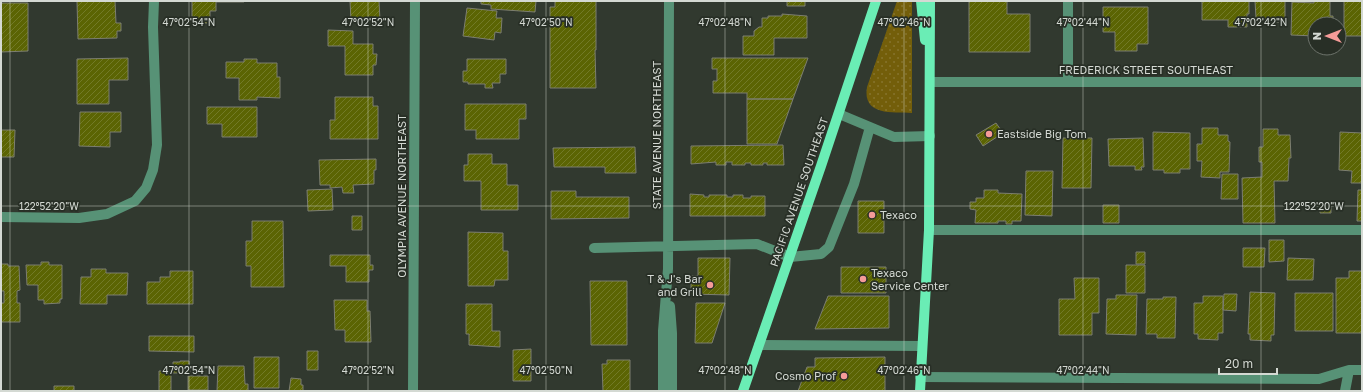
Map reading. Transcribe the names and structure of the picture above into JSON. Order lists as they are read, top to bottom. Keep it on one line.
{"streets":{"main road":["PACIFIC AVENUE SOUTHEAST"],"street":["FREDERICK STREET SOUTHEAST","STATE AVENUE NORTHEAST","OLYMPIA AVENUE NORTHEAST"]},"places":["Eastside Big Tom","Texaco","Texaco Service Center","T & J's Bar and Grill","Cosmo Prof"],"scale_bar":"20 m","north":"left","coordinates":["47°02'54\"N","47°02'52\"N","47°02'50\"N","47°02'48\"N","47°02'46\"N","47°02'44\"N","47°02'42\"N","122°52'20\"W"]}
